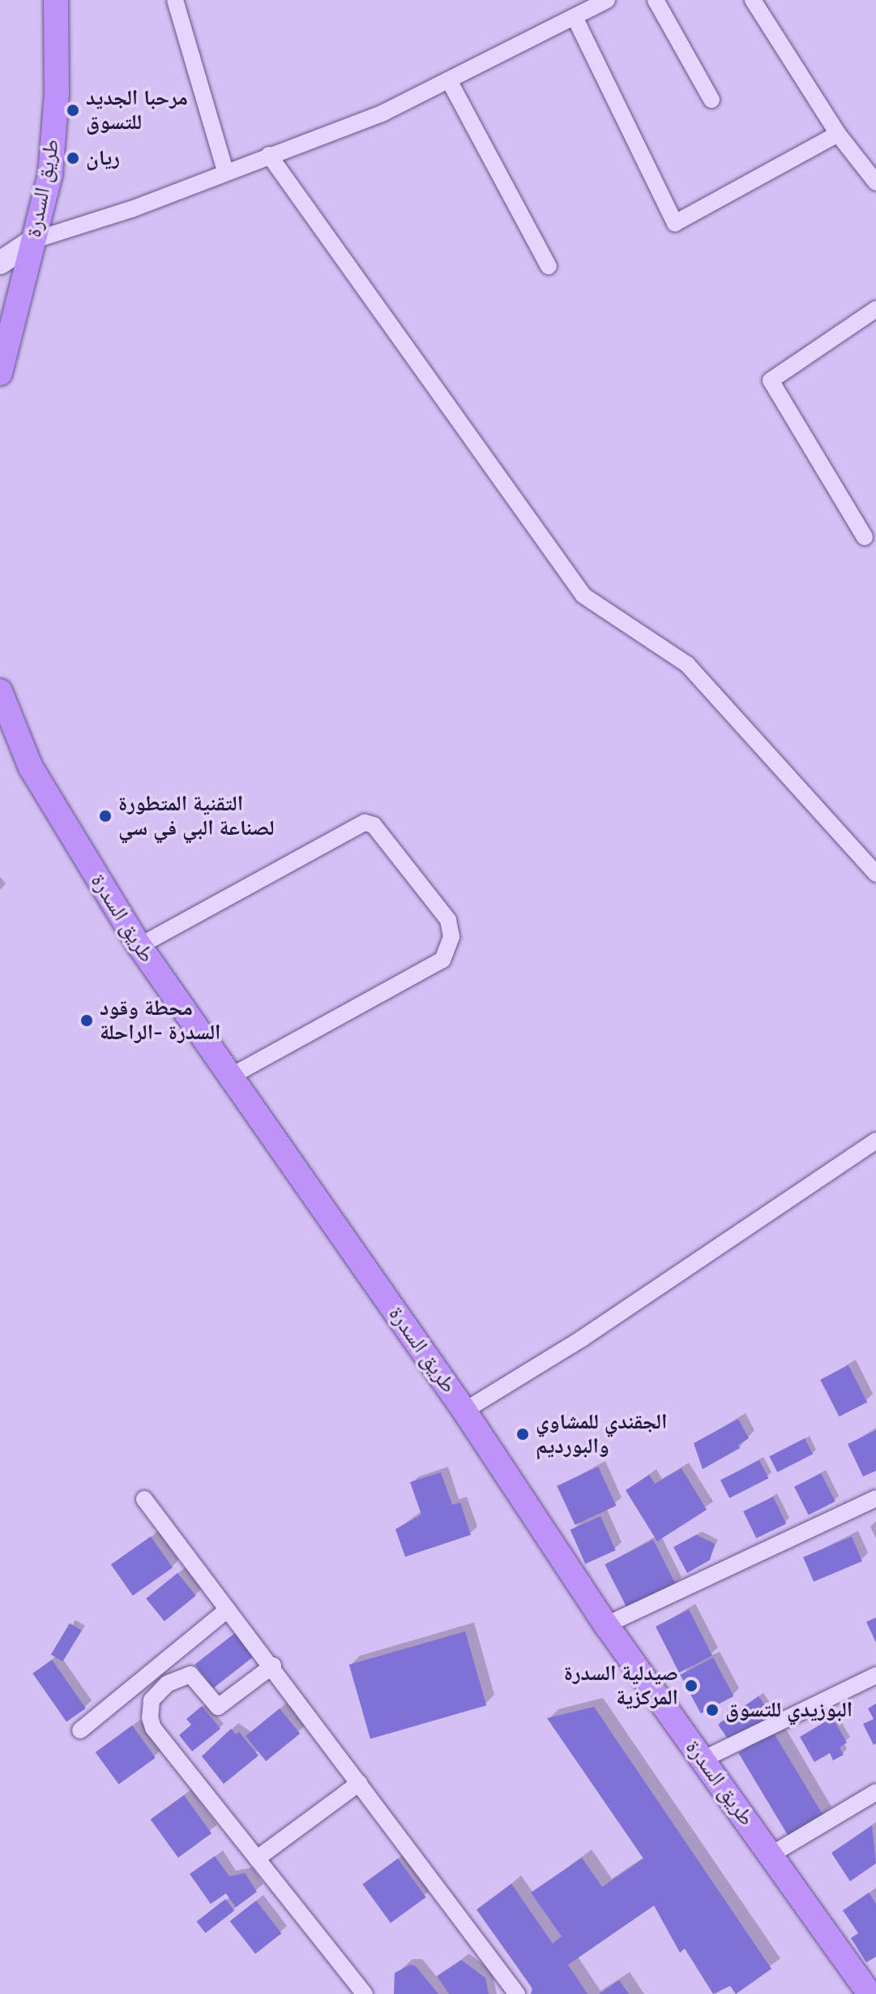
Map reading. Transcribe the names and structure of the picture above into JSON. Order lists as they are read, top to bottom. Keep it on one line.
{"streets":{"main road":["طريق السدرة"]},"places":["مرحبا الجديد للتسوق","ريان","التقنية المتطورة لصناعة البي في سي","محطة وقود السدرة -الراحلة","الجقندي للمشاوي والبورديم","صيدلية السدرة المركزية","البوزيدي للتسوق"]}
